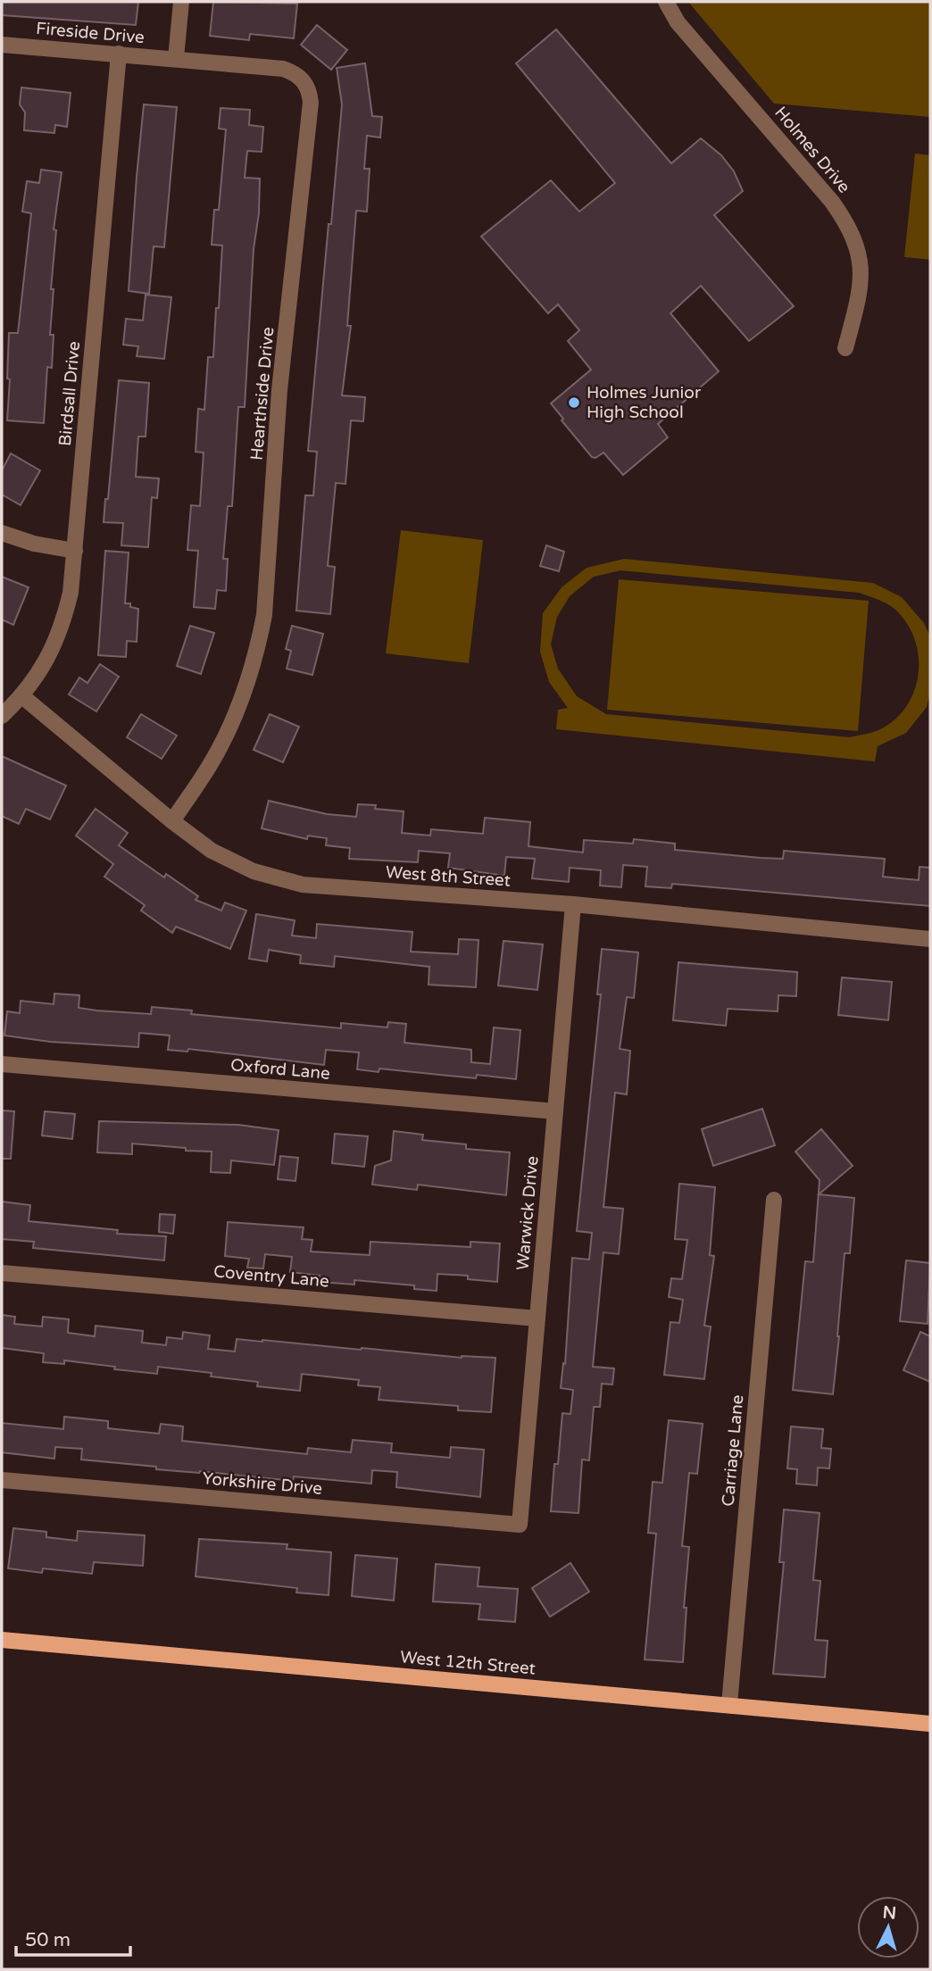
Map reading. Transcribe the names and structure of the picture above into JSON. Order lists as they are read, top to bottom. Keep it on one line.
{"streets":{"main road":["West 12th Street"],"street":["Fireside Drive","Holmes Drive","Birdsall Drive","Hearthside Drive","West 8th Street","Oxford Lane","Warwick Drive","Coventry Lane","Carriage Lane","Yorkshire Drive"]},"crossings":[["Fireside Drive","Birdsall Drive"],["Fireside Drive","Hearthside Drive"],["Birdsall Drive","West 8th Street"],["Hearthside Drive","West 8th Street"],["West 8th Street","Warwick Drive"],["Oxford Lane","Warwick Drive"],["Warwick Drive","Coventry Lane"],["Warwick Drive","Yorkshire Drive"],["Carriage Lane","West 12th Street"]],"places":["Holmes Junior High School"],"scale_bar":"50 m","north":"top"}
